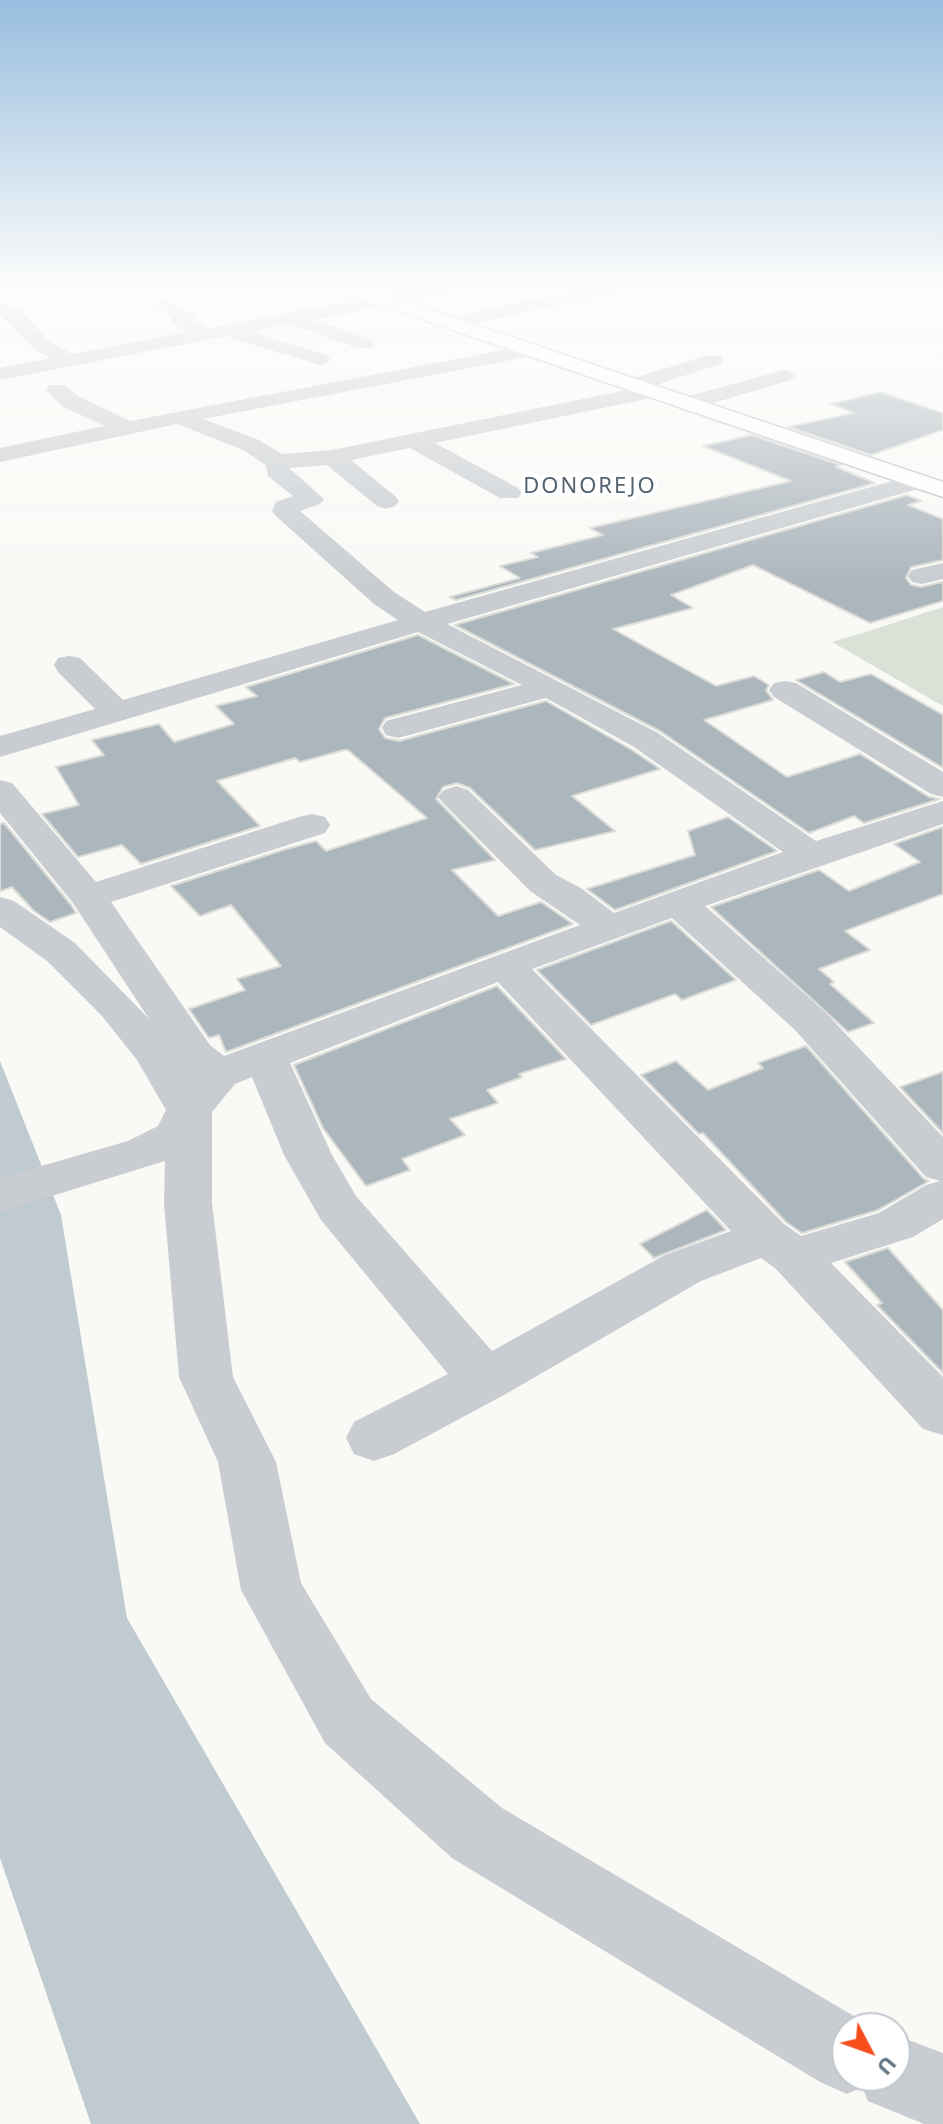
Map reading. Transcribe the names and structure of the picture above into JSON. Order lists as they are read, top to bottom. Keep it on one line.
{"districts":["DONOREJO"],"north":"bottom right"}
